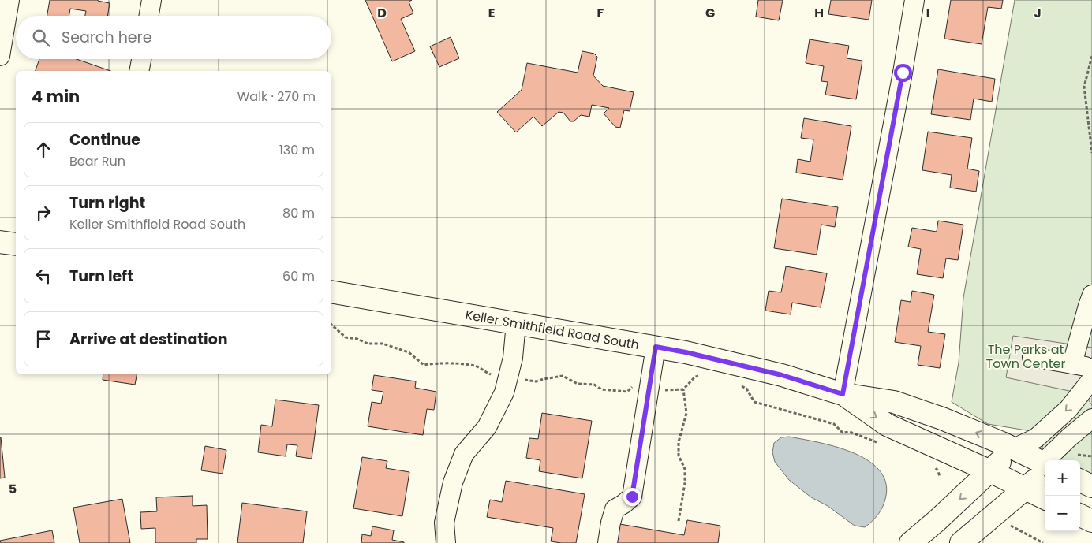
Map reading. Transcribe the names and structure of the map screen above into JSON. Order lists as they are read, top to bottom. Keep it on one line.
{"streets":{"main road":["Keller Smithfield Road South"]},"parks":["The Parks at Town Center"],"page":{"search":"Search here","heading":["4 min","Walk · 270 m"],"list":[["Continue","Bear Run","130 m"],["Turn right","Keller Smithfield Road South","80 m"],["Turn left","60 m"],"Arrive at destination"],"map_buttons":["+","−"]},"grid":{"columns":["D","E","F","G","H","I","J"],"rows":["5"]}}
